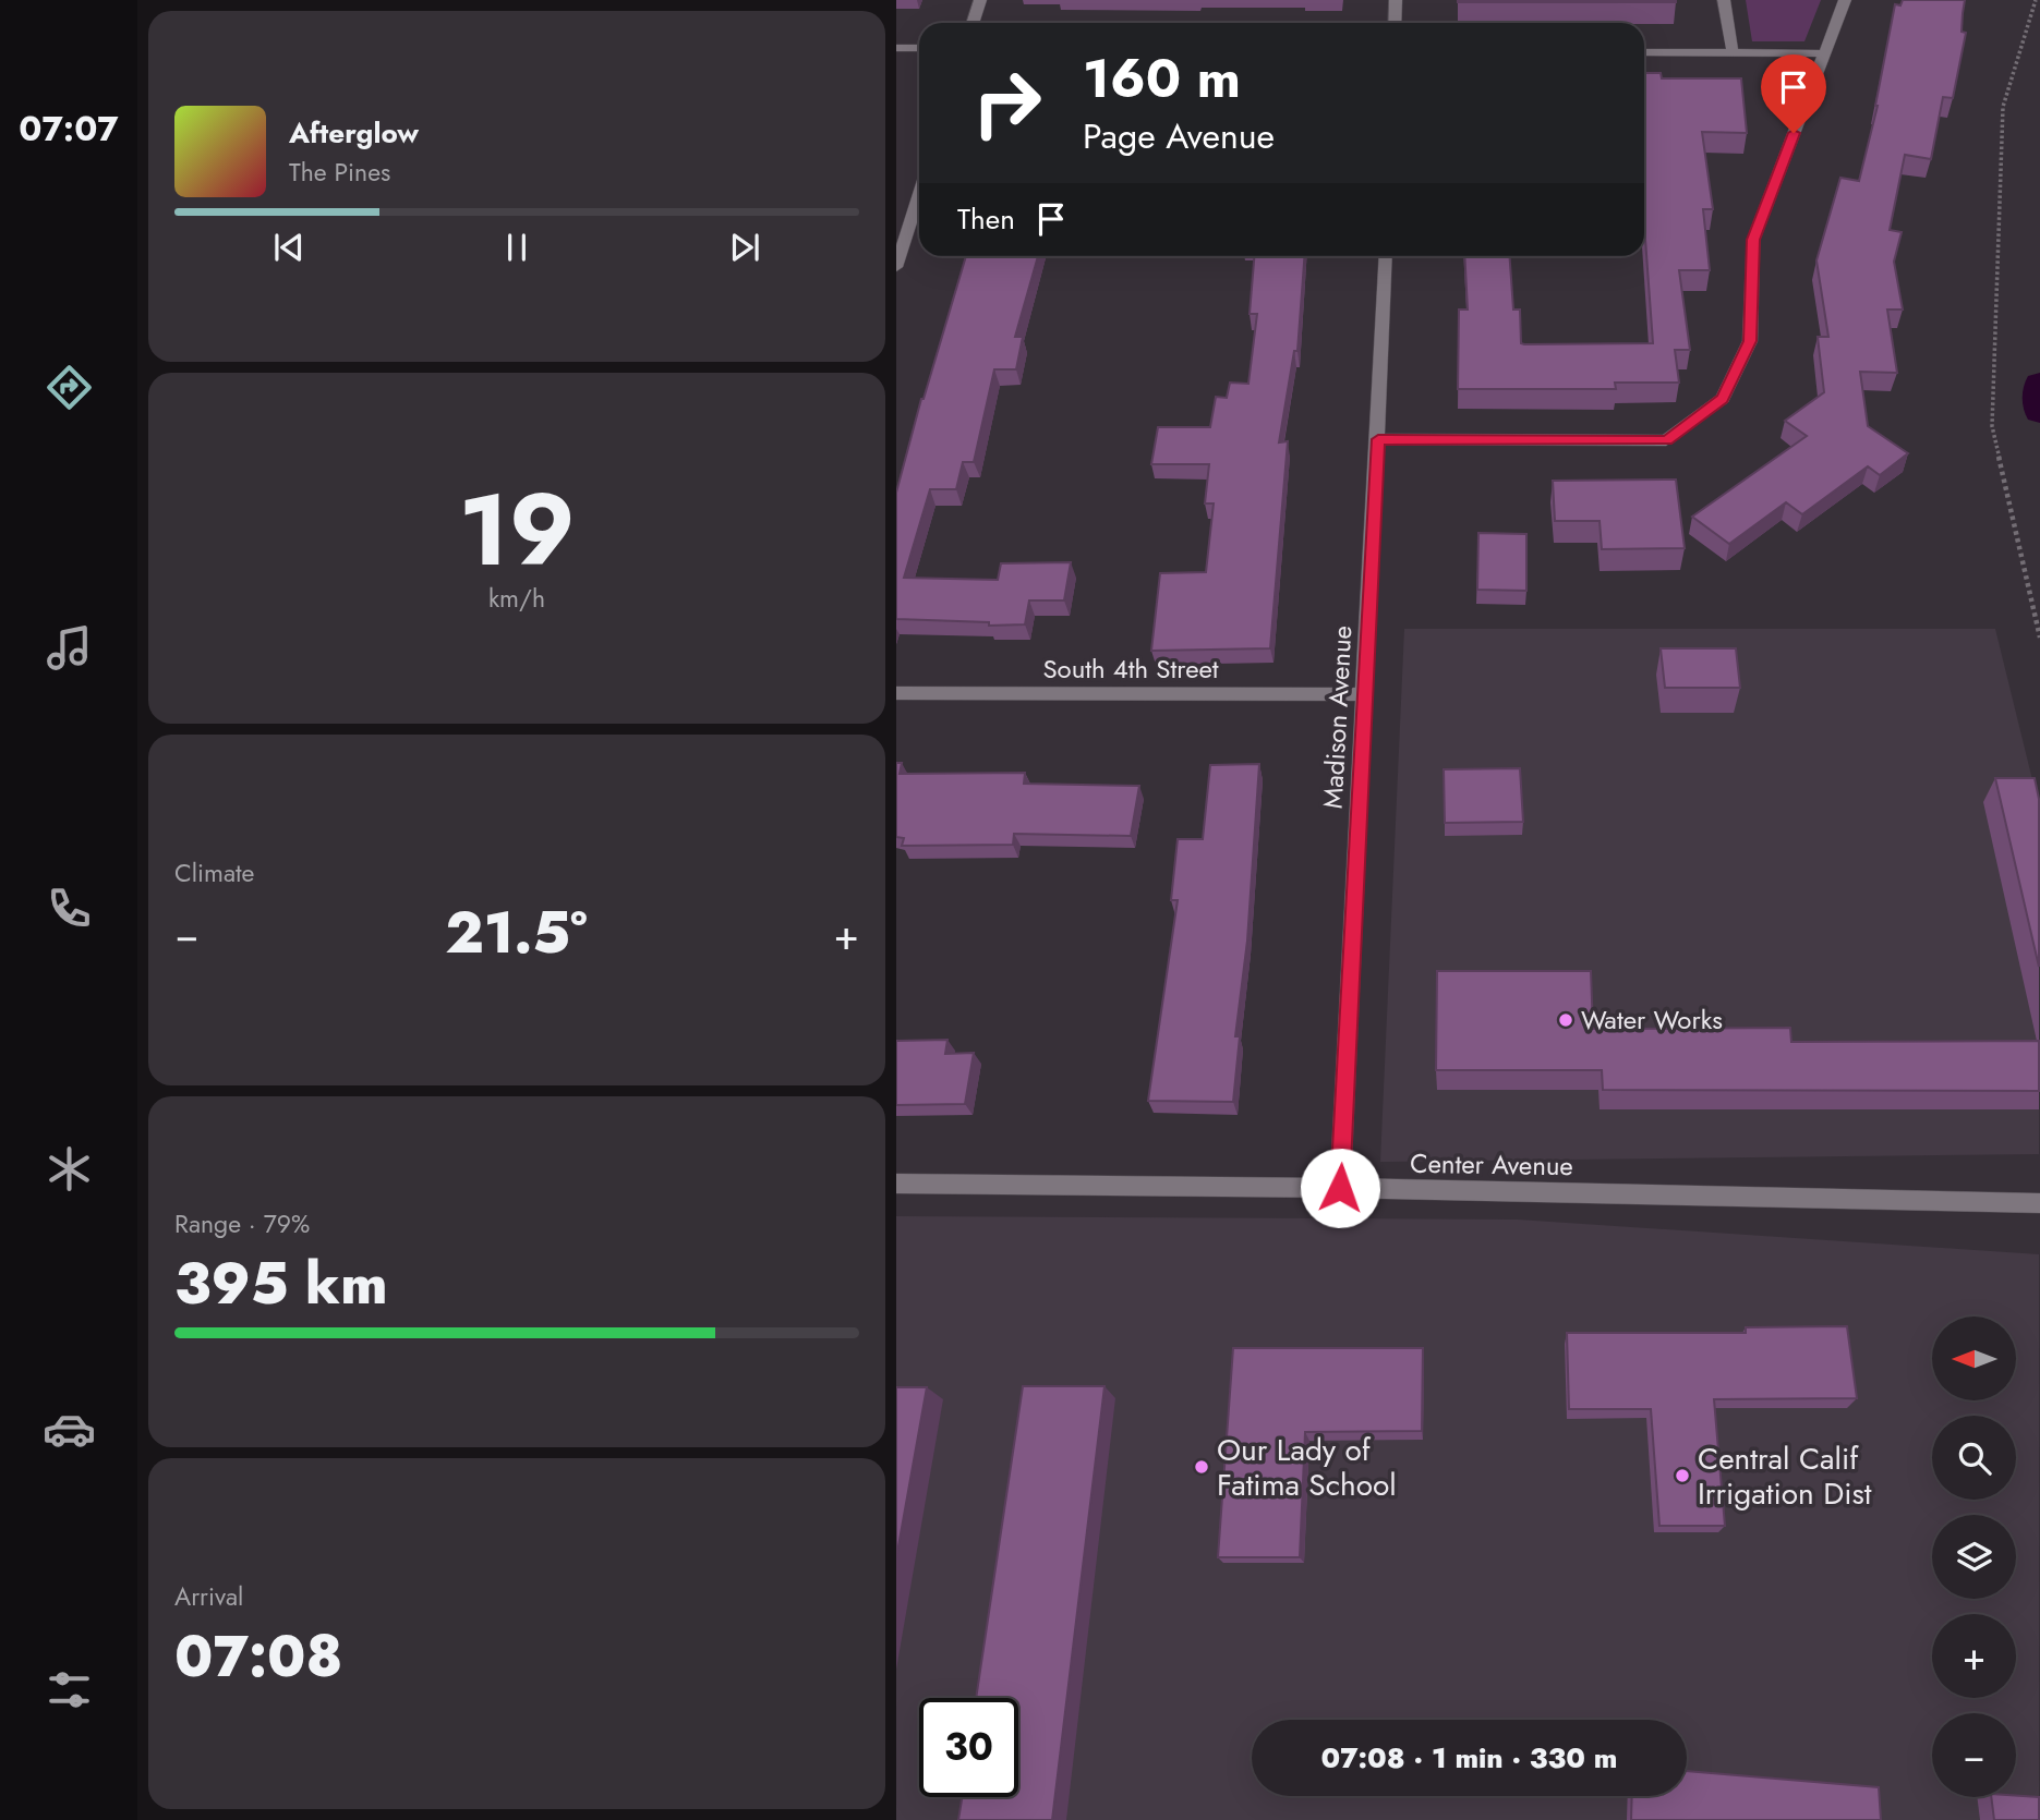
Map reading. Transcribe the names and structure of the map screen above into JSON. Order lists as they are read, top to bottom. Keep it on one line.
{"streets":{"street":["South 4th Street","Madison Avenue","Center Avenue"]},"crossings":[["South 4th Street","Madison Avenue"],["Madison Avenue","Center Avenue"]],"places":["Water Works","Our Lady of Fatima School","Central Calif Irrigation Dist"],"north":"left","page":{"tabs":"07:07","turn":["160 m","Page Avenue"],"song":["Afterglow","The Pines"],"then":"Then","tile":[["19","km/h"],"Climate",["Range · 79%","395 km"],["Arrival","07:08"]],"heat":["−","21.5°","+"],"map_buttons":["+","−"],"limit":"30","trip":"07:08 · 1 min · 330 m"}}
